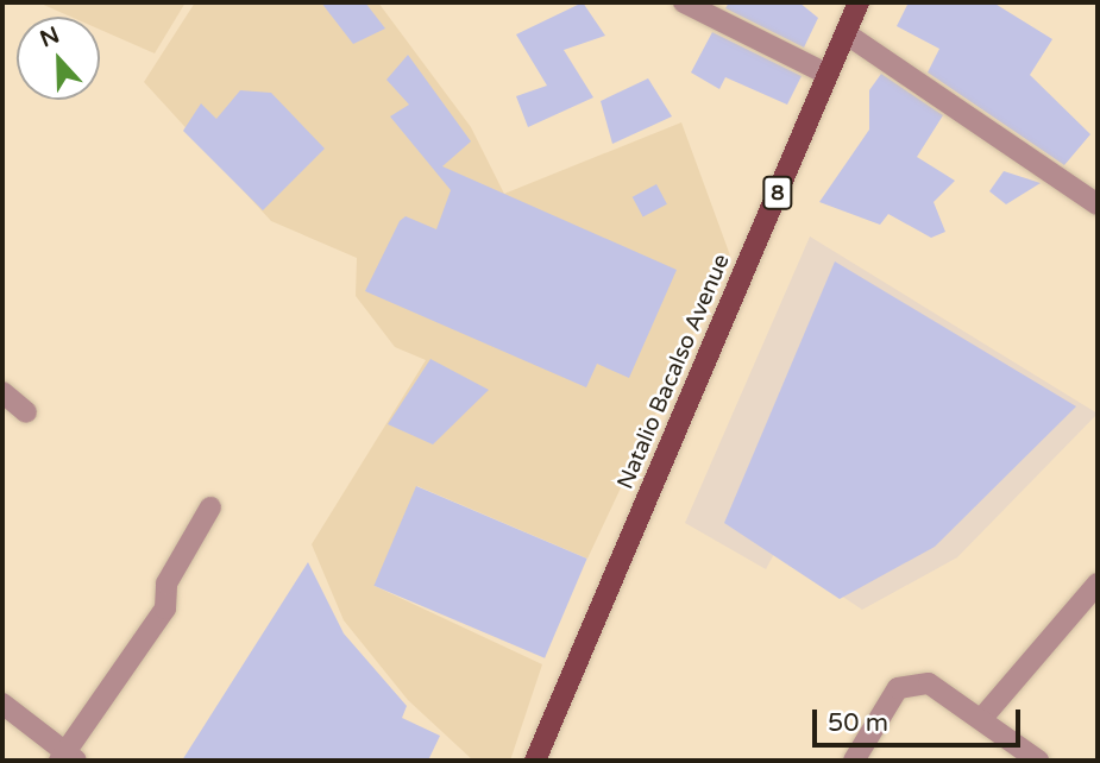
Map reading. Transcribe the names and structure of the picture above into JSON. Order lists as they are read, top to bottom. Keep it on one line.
{"streets":{"main road":["8","Natalio Bacalso Avenue"]},"scale_bar":"50 m","north":"top"}
